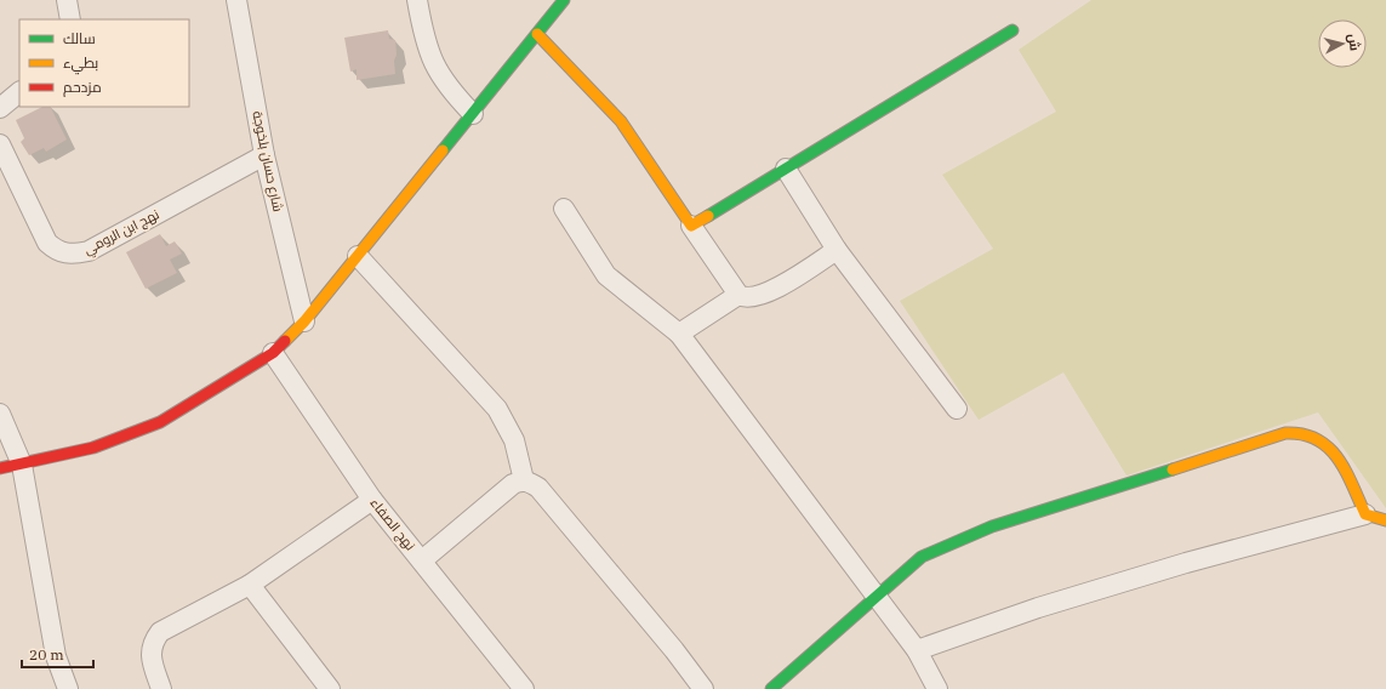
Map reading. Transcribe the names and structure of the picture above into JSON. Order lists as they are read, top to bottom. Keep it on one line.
{"streets":{"street":["شارع حسان بلخوجة","نهج ابن الرومي","نهج الصفاء"]},"crossings":[["شارع حسان بلخوجة","نهج ابن الرومي"]],"legend":["سالك","بطيء","مزدحم"],"scale_bar":"20 m","north":"right"}
